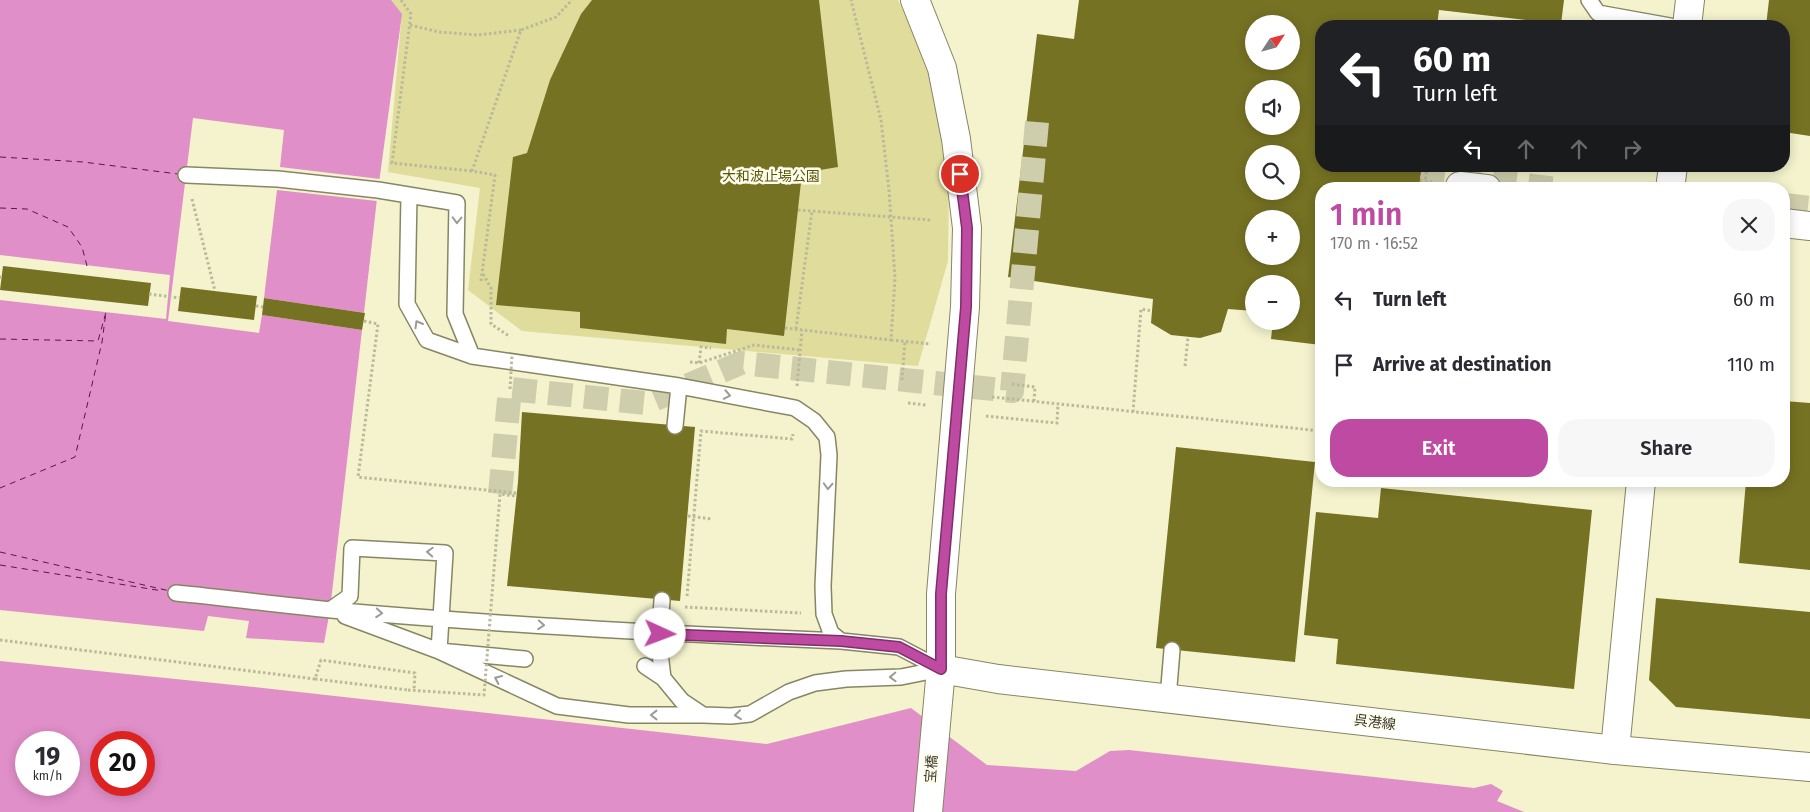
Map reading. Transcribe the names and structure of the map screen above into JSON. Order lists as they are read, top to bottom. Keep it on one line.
{"streets":{"street":["呉港線","宝橋"]},"crossings":[["呉港線","宝橋"]],"parks":["大和波止場公園"],"north":"top right","page":{"map_buttons":["+","−"],"turn":["60 m","Turn left"],"heading":["1 min","170 m · 16:52"],"list":[{"name":"Turn left","value":"60 m"},{"name":"Arrive at destination","value":"110 m"}],"buttons":["Exit","Share"],"speed":"19 km/h","limit":"20"}}
